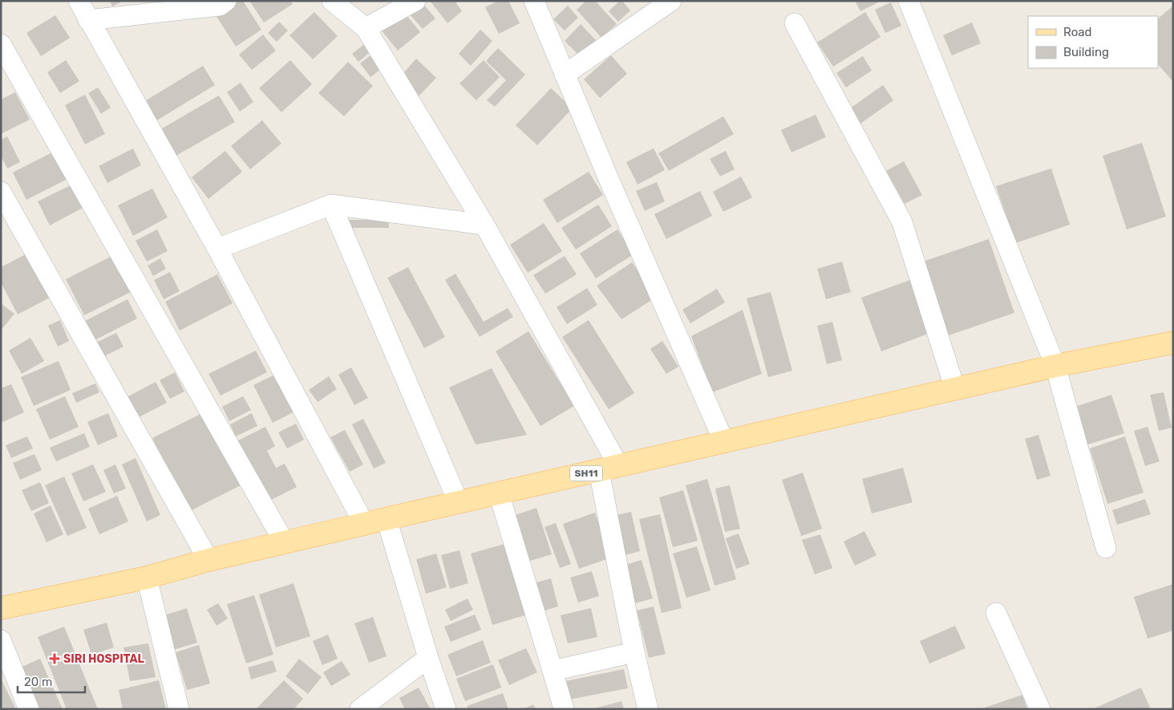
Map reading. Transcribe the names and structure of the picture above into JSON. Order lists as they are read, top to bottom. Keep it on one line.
{"streets":{"main road":["SH11"]},"places":{"health":["SIRI HOSPITAL"]},"legend":["Road","Building"],"scale_bar":"20 m"}
